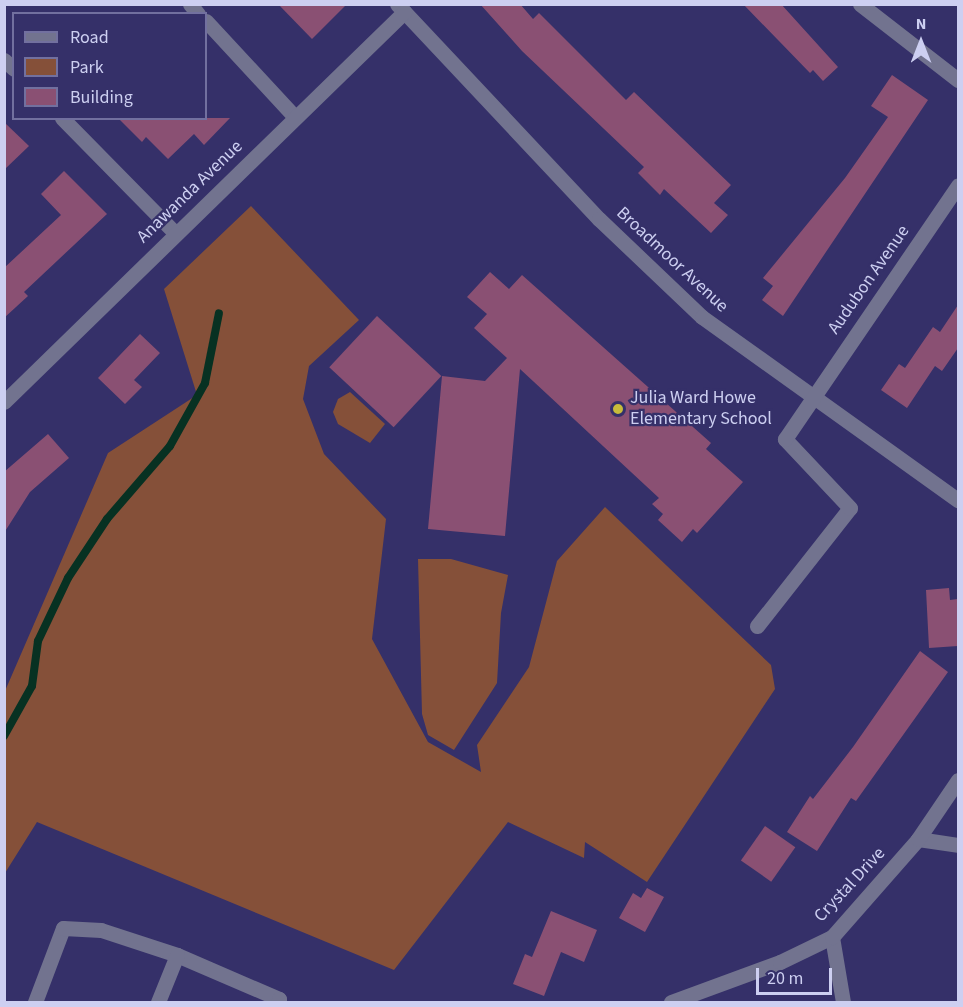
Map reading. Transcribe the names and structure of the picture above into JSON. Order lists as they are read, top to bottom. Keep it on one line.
{"streets":{"street":["Anawanda Avenue","Broadmoor Avenue","Audubon Avenue","Crystal Drive"]},"crossings":[["Anawanda Avenue","Broadmoor Avenue"],["Broadmoor Avenue","Audubon Avenue"]],"places":["Julia Ward Howe Elementary School"],"legend":["Road","Park","Building"],"scale_bar":"20 m","north":"top"}
